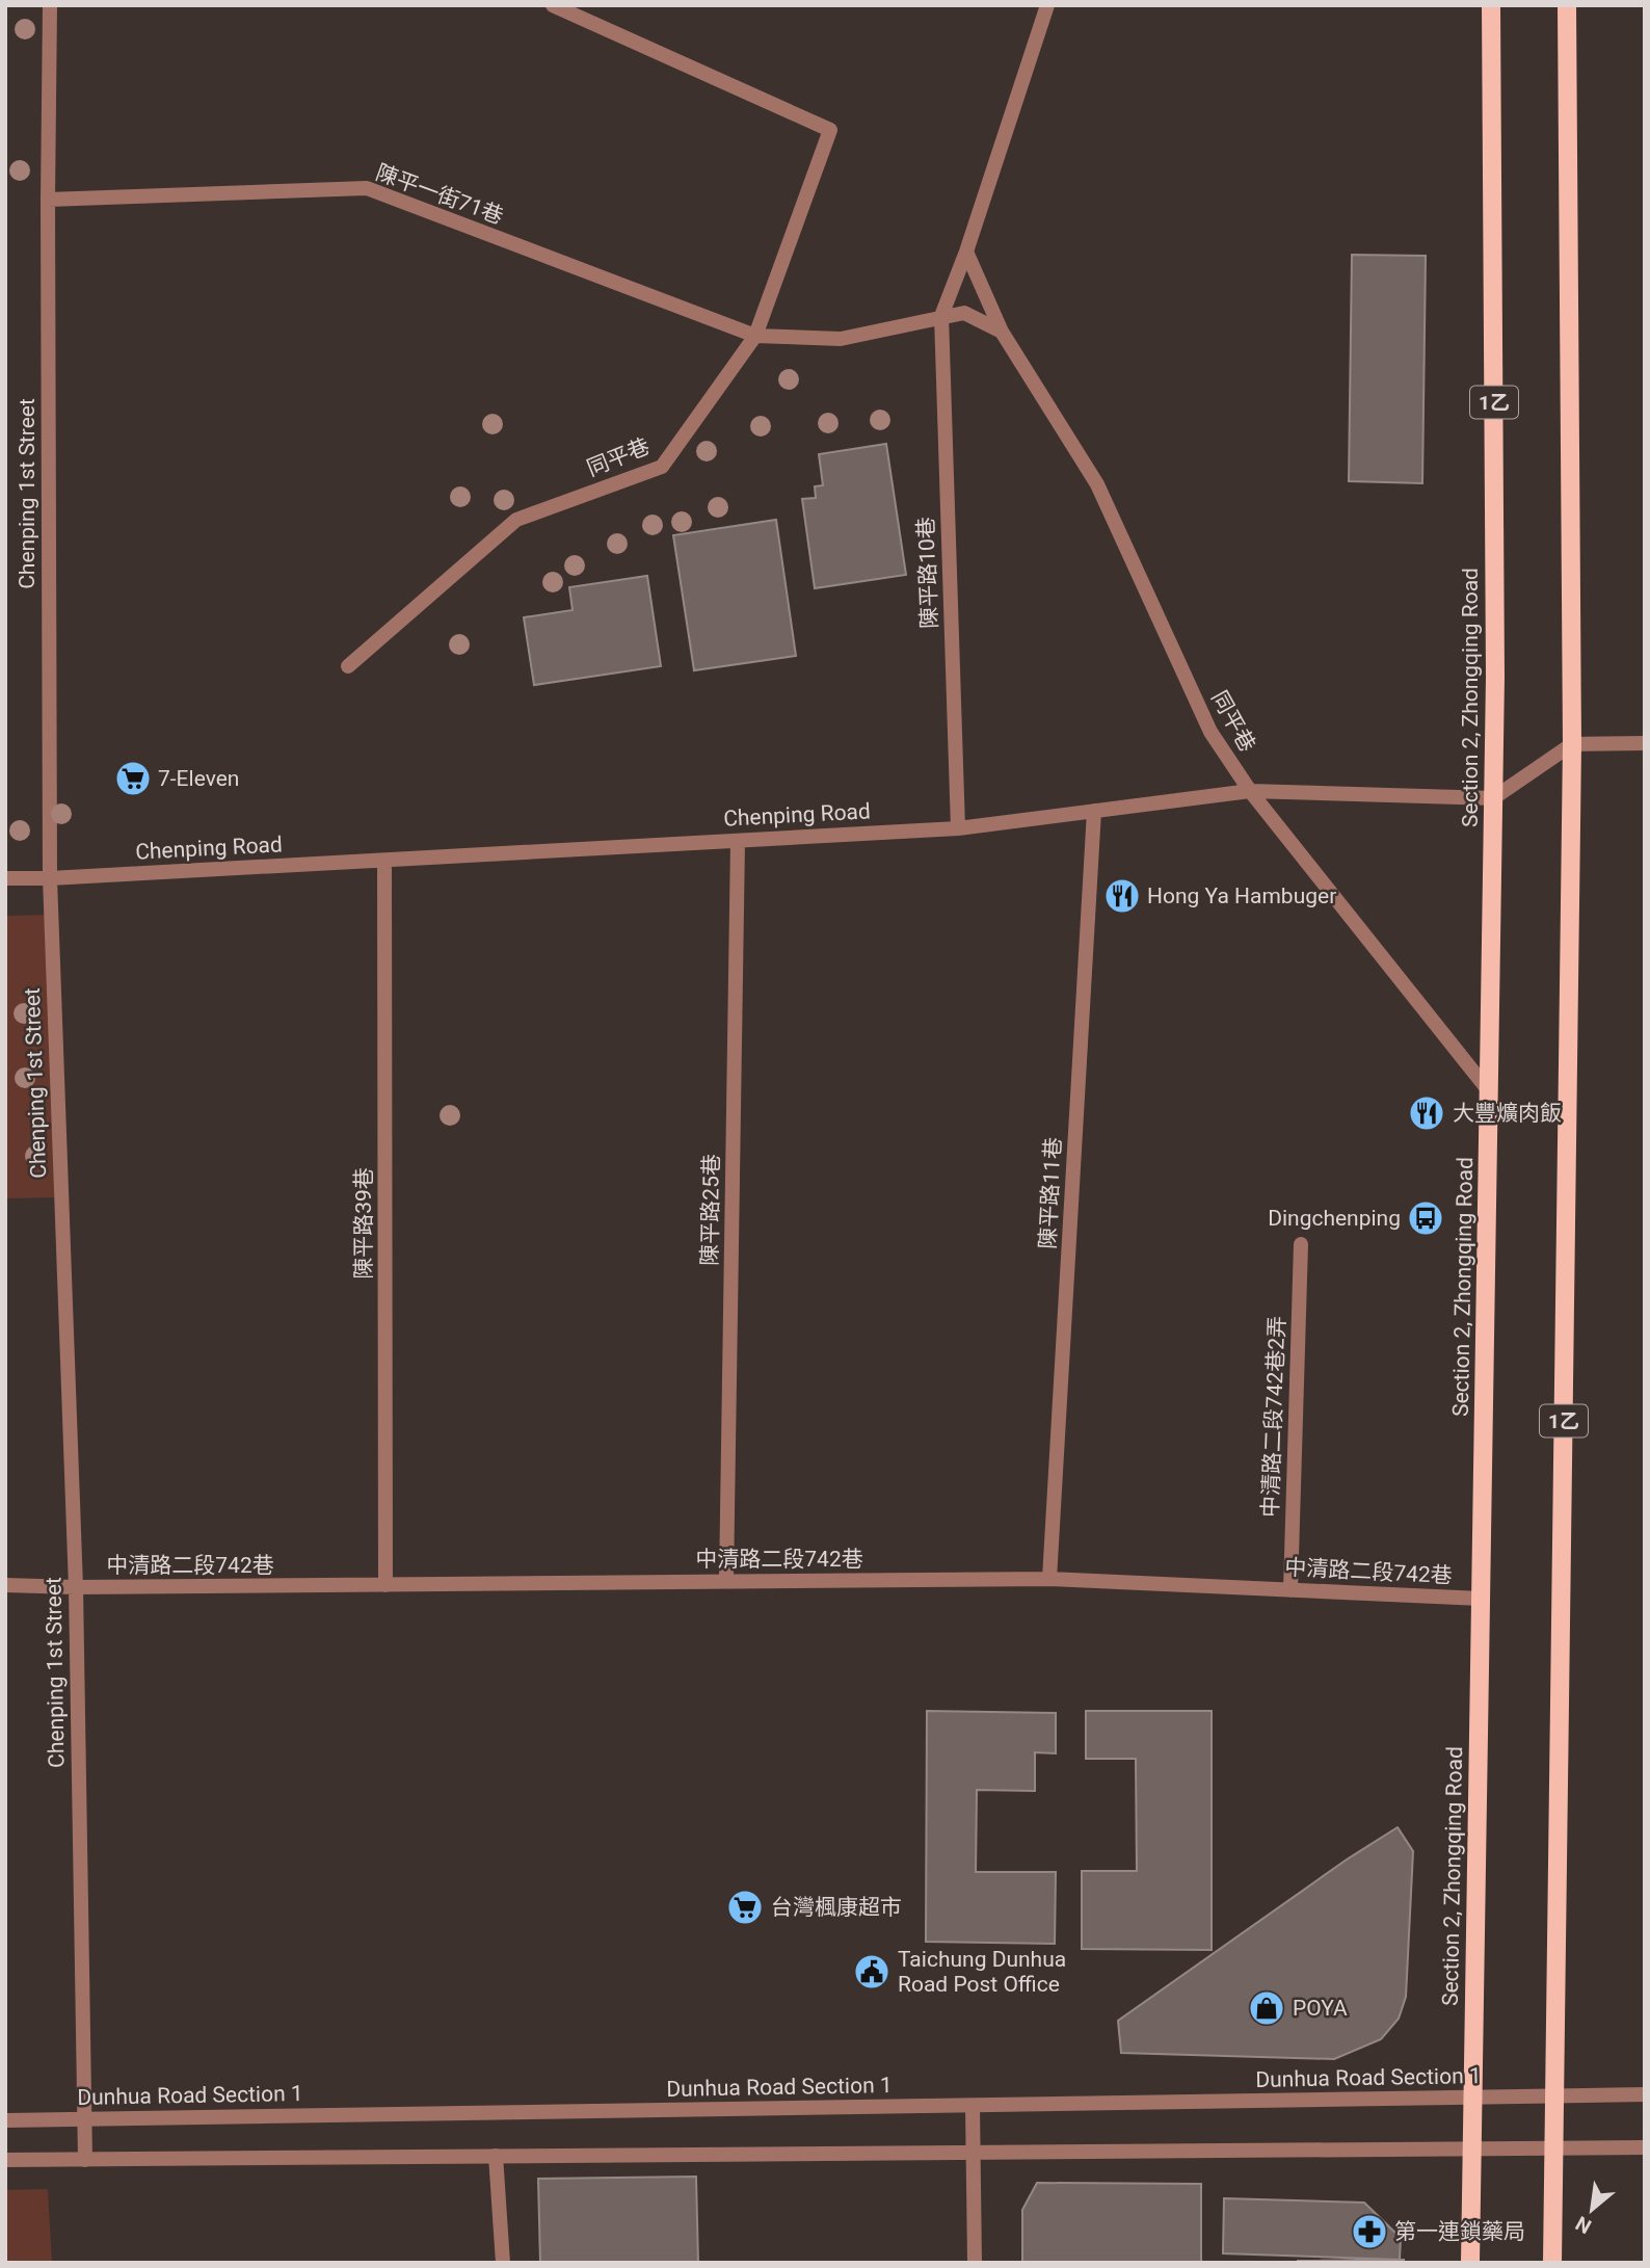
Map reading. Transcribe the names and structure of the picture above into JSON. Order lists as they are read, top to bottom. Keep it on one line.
{"streets":{"main road":["1乙","Section 2, Zhongqing Road"],"street":["陳平一街71巷","同平巷","Chenping 1st Street","陳平路10巷","Chenping Road","陳平路11巷","陳平路25巷","陳平路39巷","中清路二段742巷2弄","中清路二段742巷","Dunhua Road Section 1"]},"crossings":[["陳平一街71巷","同平巷"],["陳平一街71巷","Chenping 1st Street"],["1乙","Dunhua Road Section 1"],["同平巷","Section 2, Zhongqing Road"],["同平巷","Chenping Road"],["Chenping 1st Street","Chenping Road"],["Chenping 1st Street","中清路二段742巷"],["Chenping 1st Street","Dunhua Road Section 1"],["陳平路10巷","Chenping Road"],["Section 2, Zhongqing Road","Chenping Road"],["Section 2, Zhongqing Road","中清路二段742巷"],["Section 2, Zhongqing Road","Dunhua Road Section 1"],["Chenping Road","陳平路11巷"],["Chenping Road","陳平路25巷"],["Chenping Road","陳平路39巷"],["陳平路11巷","中清路二段742巷"],["陳平路25巷","中清路二段742巷"],["陳平路39巷","中清路二段742巷"],["中清路二段742巷2弄","中清路二段742巷"]],"places":{"supermarket":["7-Eleven","台灣楓康超市"],"restaurant":["Hong Ya Hambuger","大豐爌肉飯"],"bus stop":["Dingchenping"],"public building":["Taichung Dunhua Road Post Office"],"shop":["POYA"],"pharmacy":["第一連鎖藥局"]},"north":"bottom left"}
